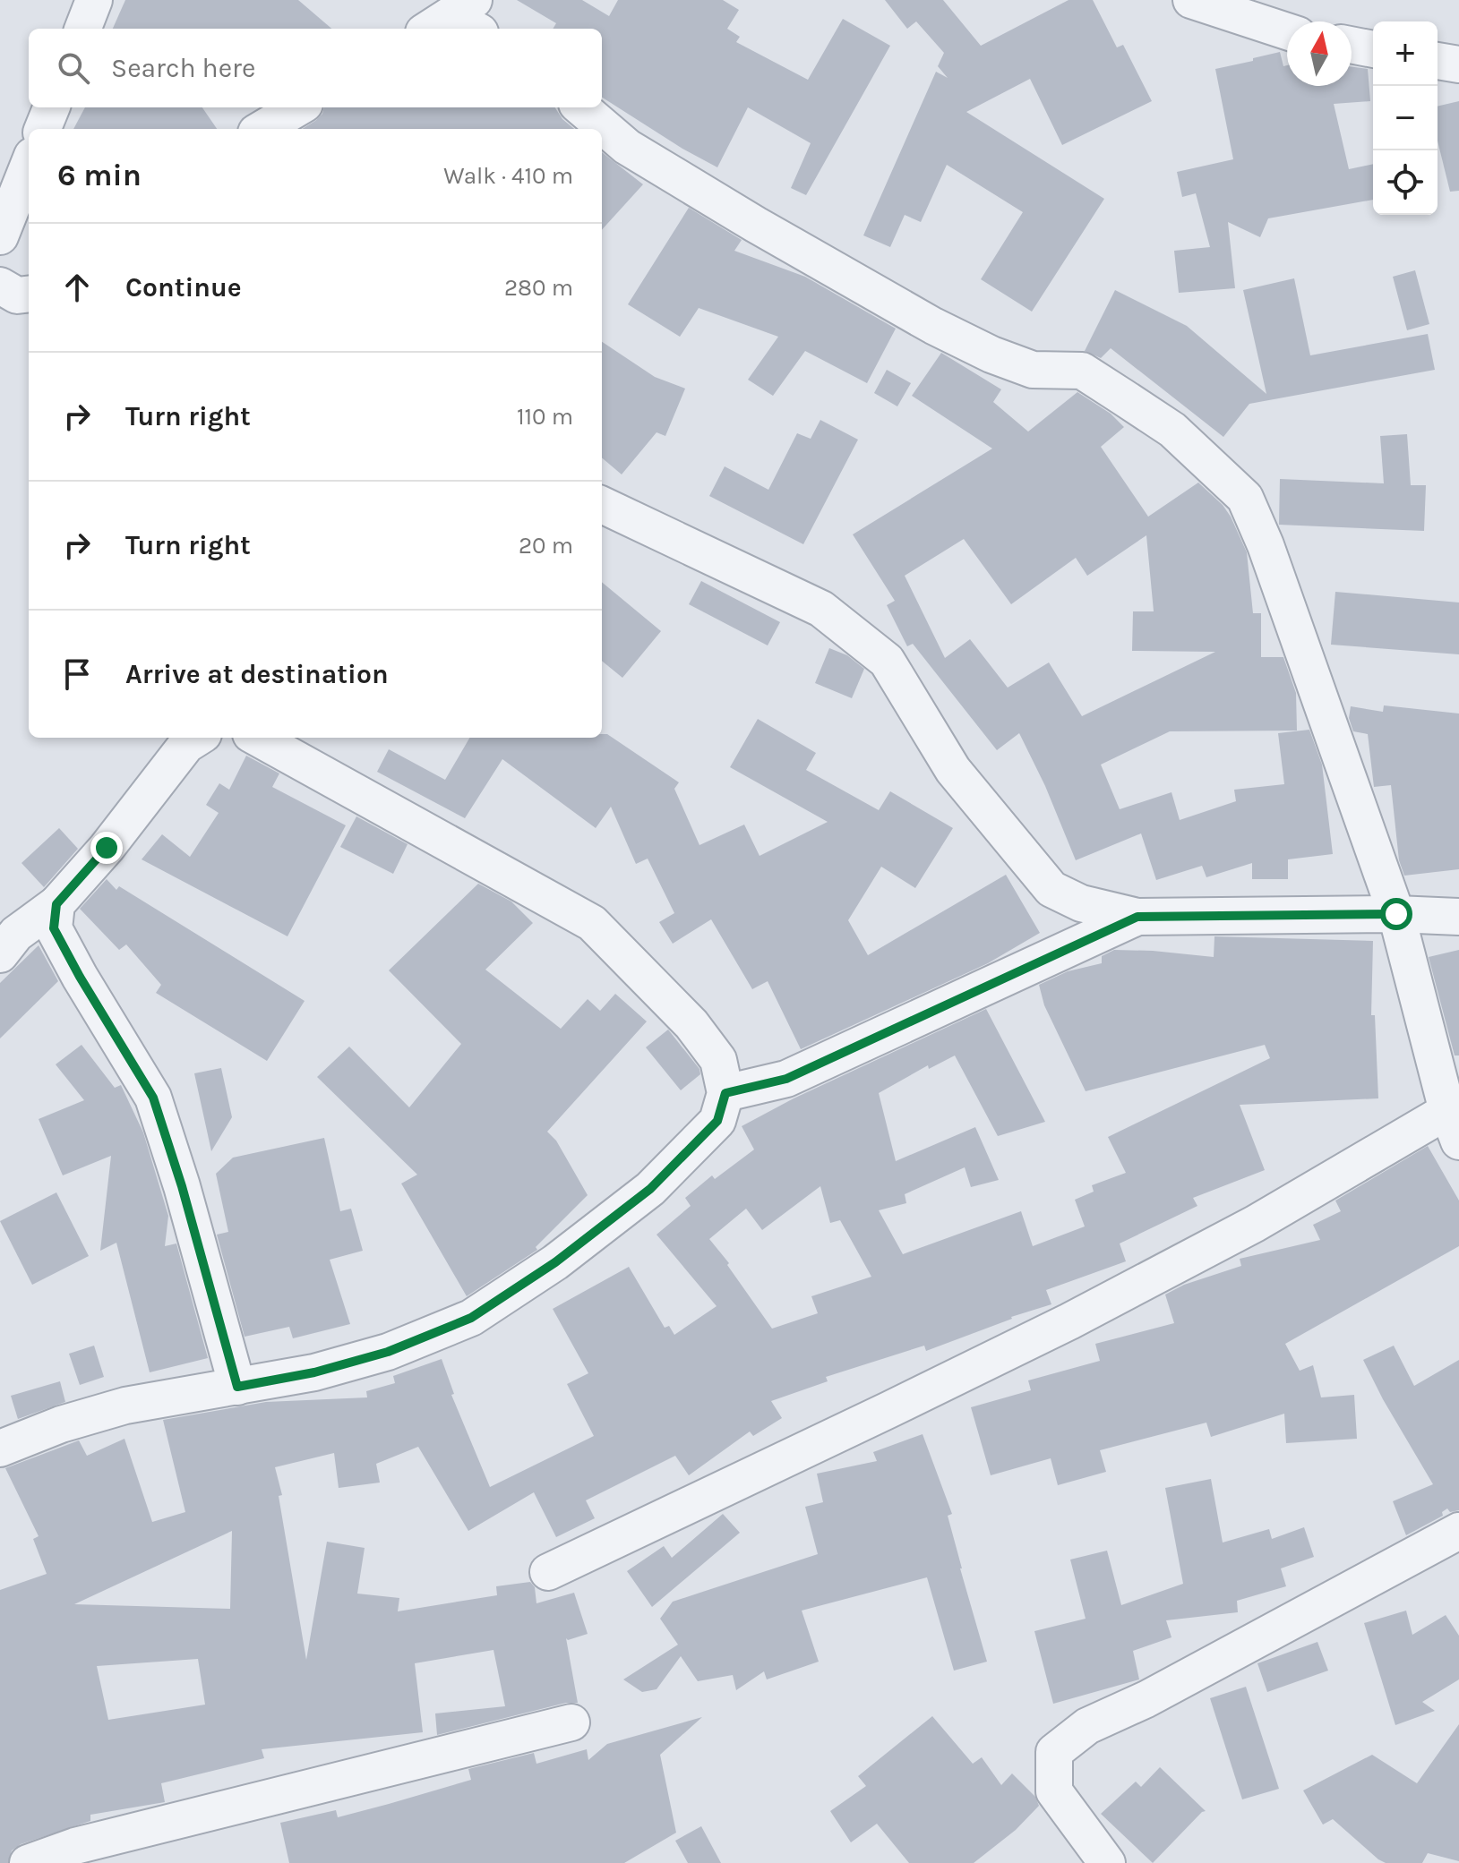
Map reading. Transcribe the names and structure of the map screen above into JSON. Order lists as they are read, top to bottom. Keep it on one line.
{"north":"top","page":{"map_buttons":["+","−"],"search":"Search here","heading":["6 min","Walk · 410 m"],"list":[["Continue","280 m"],["Turn right","110 m"],["Turn right","20 m"],"Arrive at destination"]}}
